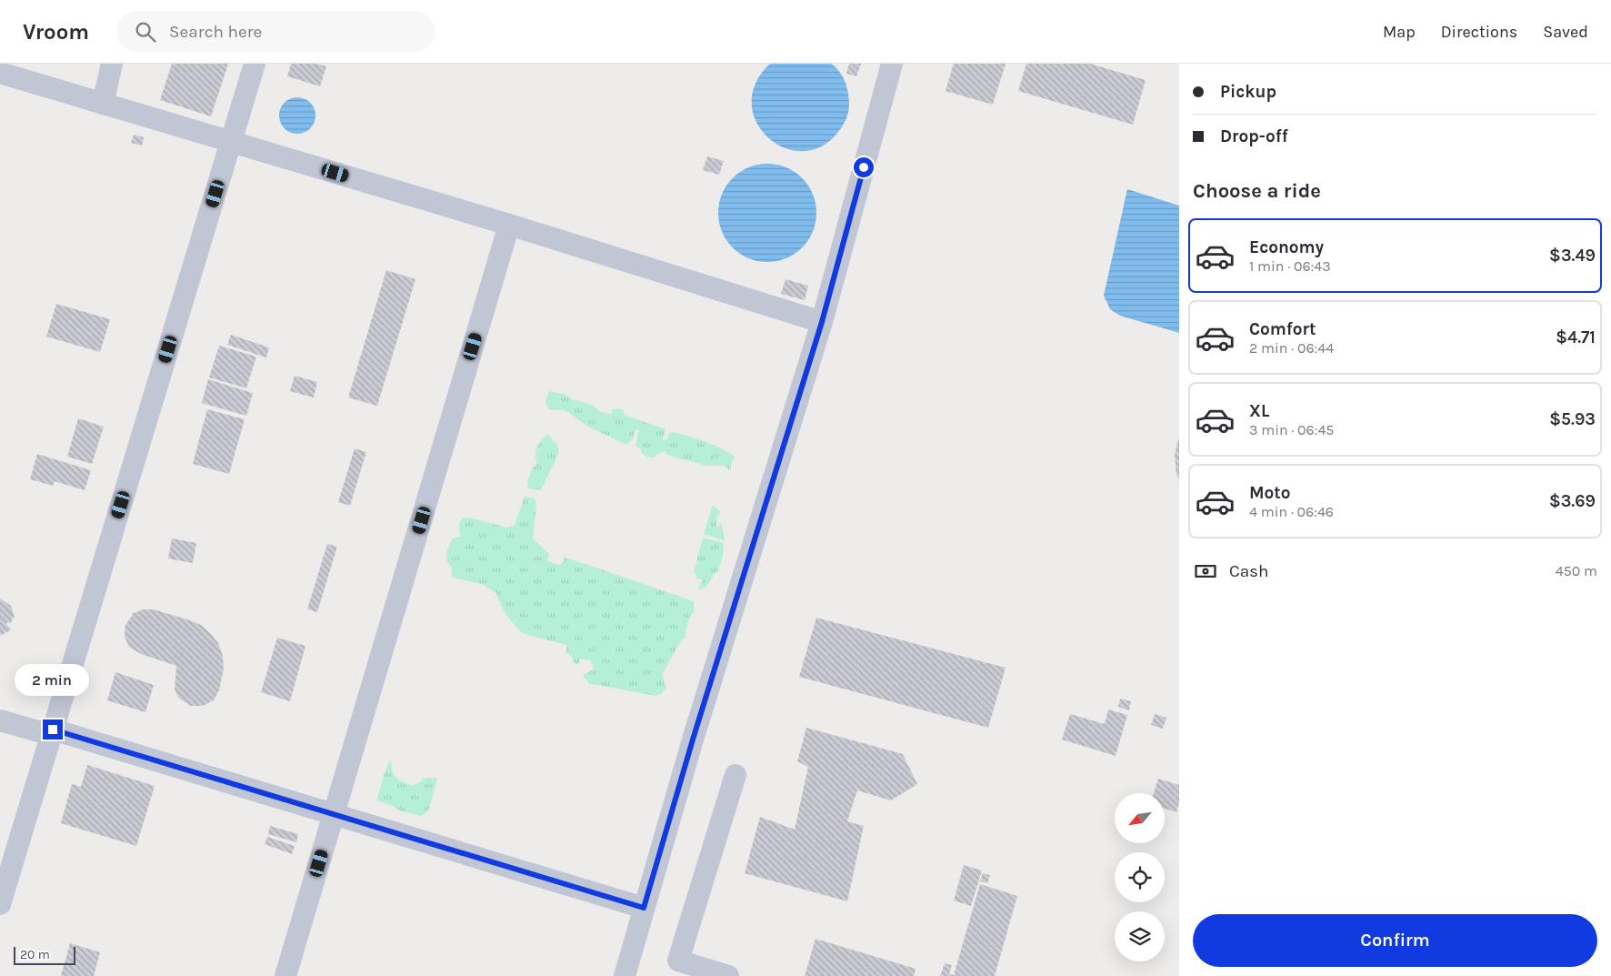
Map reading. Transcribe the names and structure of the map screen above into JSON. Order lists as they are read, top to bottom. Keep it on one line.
{"scale_bar":"20 m","north":"bottom left","page":{"header":"Vroom","search":"Search here","nav":["Map","Directions","Saved"],"banner":["Pickup","Drop-off"],"heading":"Choose a ride","list":[{"name":"Economy","note":"1 min · 06:43","value":"$3.49"},{"name":"Comfort","note":"2 min · 06:44","value":"$4.71"},{"name":"XL","note":"3 min · 06:45","value":"$5.93"},{"name":"Moto","note":"4 min · 06:46","value":"$3.69"}],"pay":["Cash","450 m"],"bubble":"2 min","buttons":"Confirm","scale":"20 m"}}
